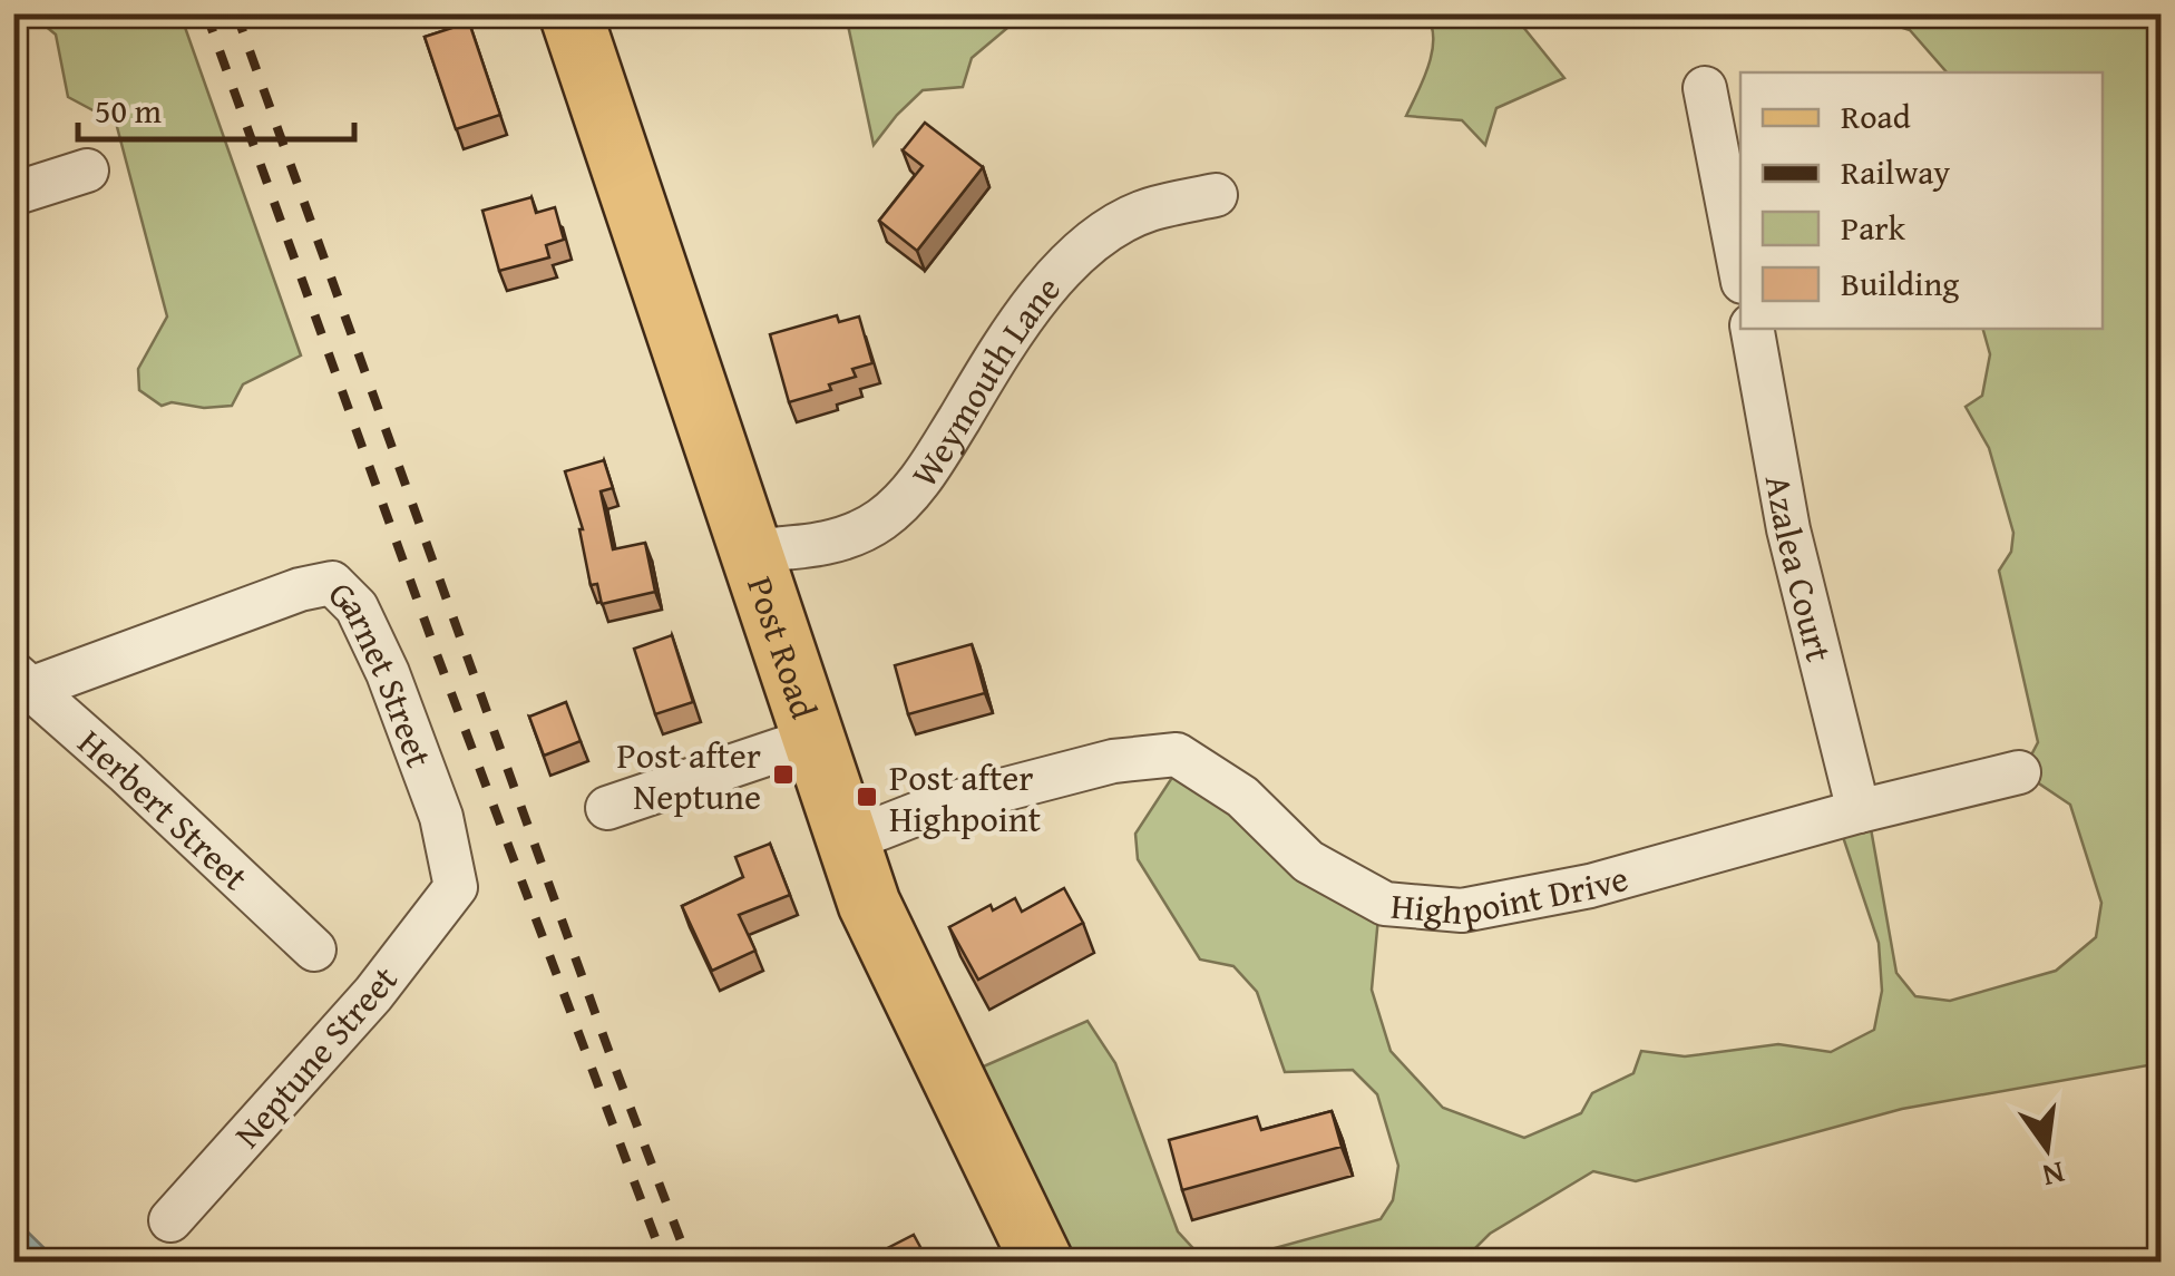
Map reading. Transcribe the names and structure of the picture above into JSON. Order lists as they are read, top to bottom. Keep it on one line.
{"streets":{"main road":["Post Road"],"street":["Weymouth Lane","Azalea Court","Garnet Street","Herbert Street","Highpoint Drive","Neptune Street"]},"crossings":[["Weymouth Lane","Post Road"],["Azalea Court","Highpoint Drive"],["Post Road","Highpoint Drive"],["Garnet Street","Herbert Street"],["Garnet Street","Neptune Street"]],"places":{"transit":["Post after Neptune","Post after Highpoint"]},"legend":["Road","Railway","Park","Building"],"scale_bar":"50 m","north":"bottom"}
